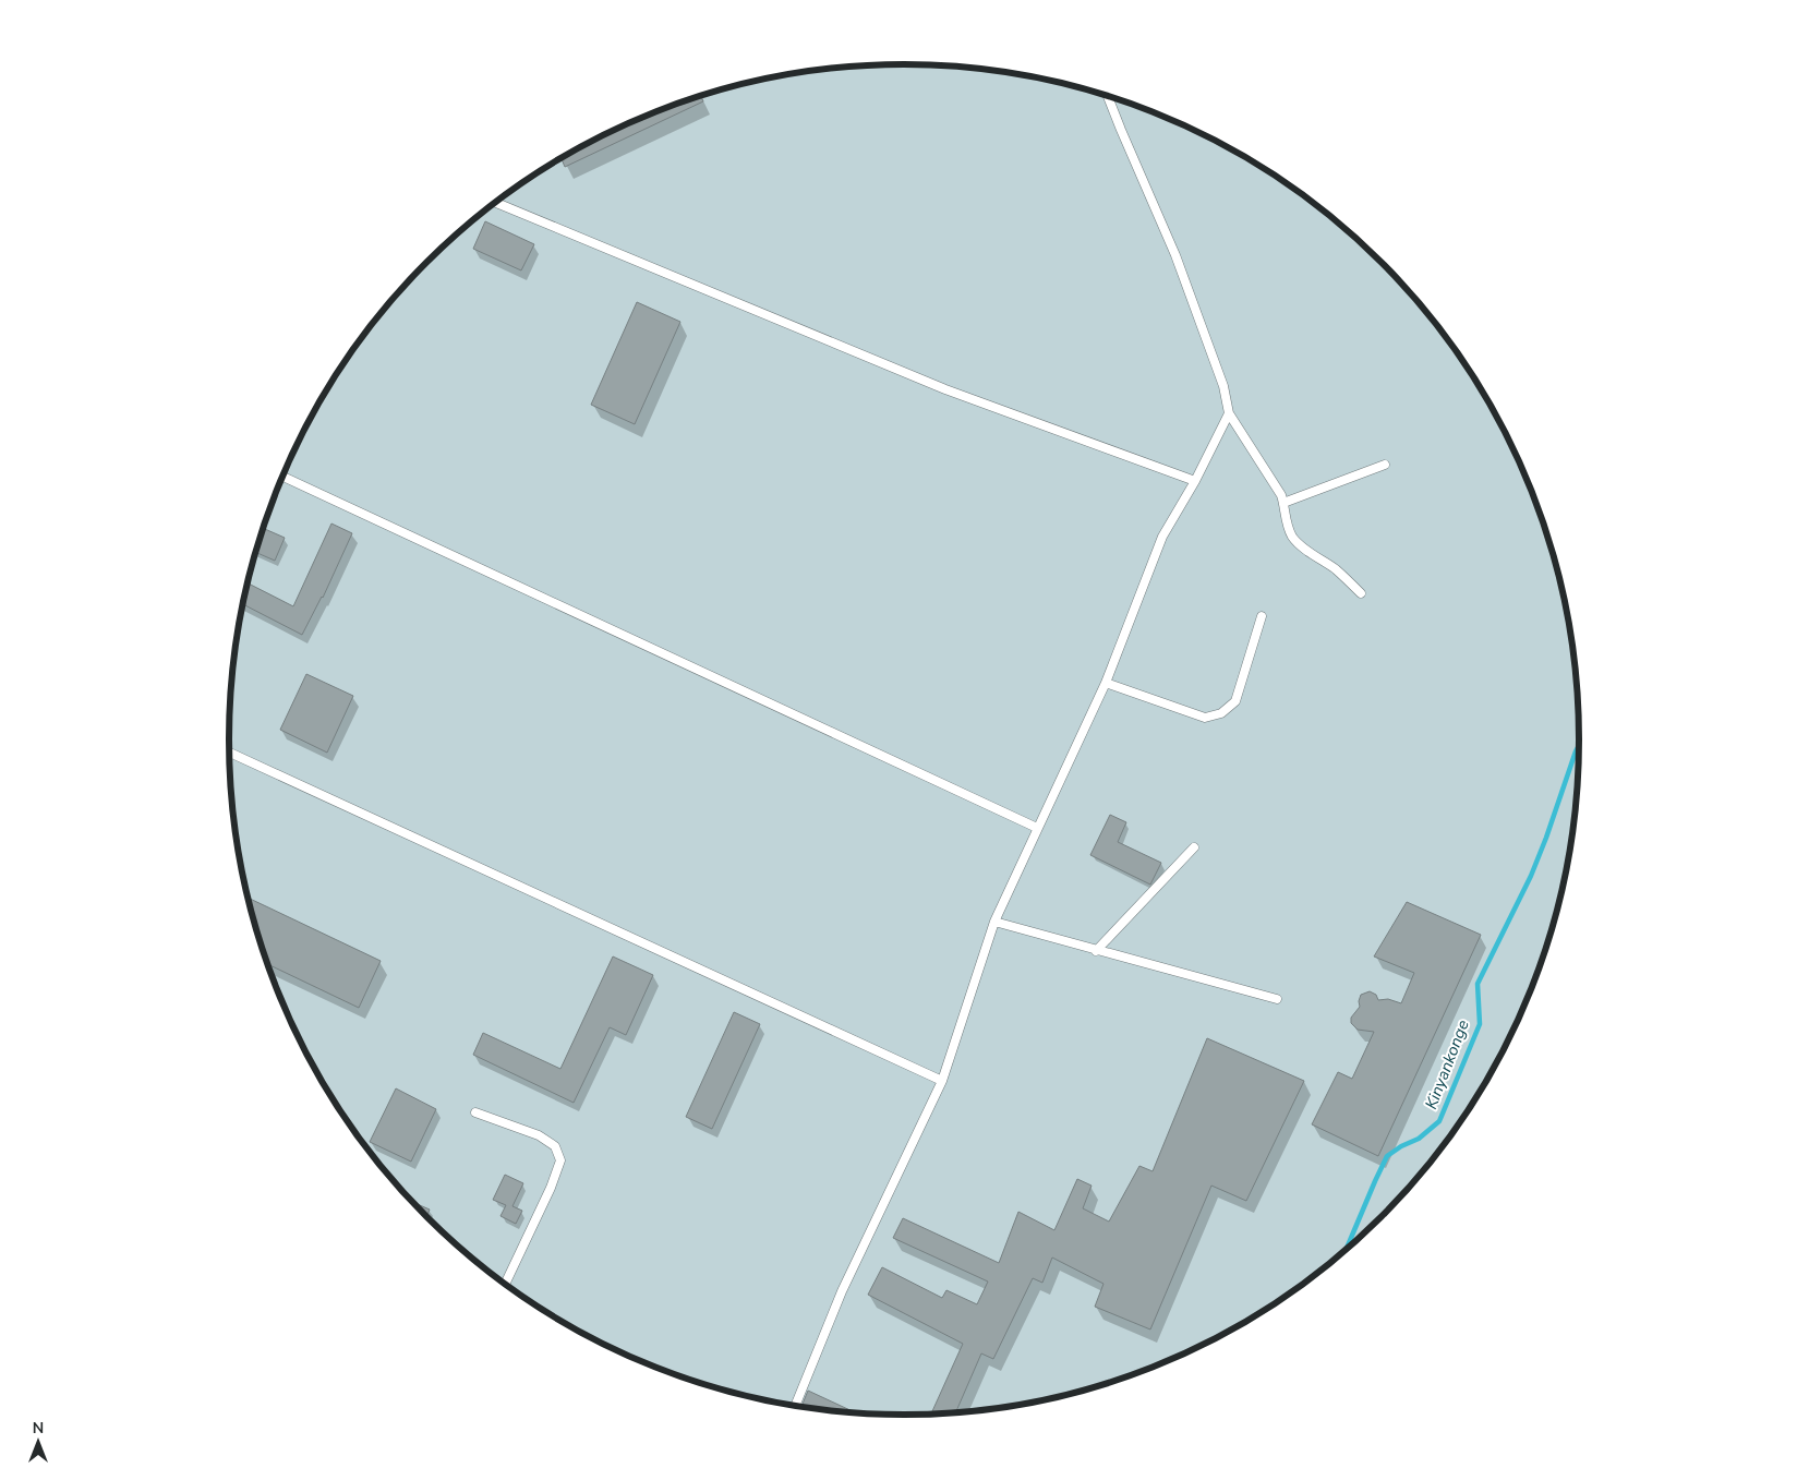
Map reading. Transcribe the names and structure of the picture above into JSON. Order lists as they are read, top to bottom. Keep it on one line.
{"water":["Kinyankonge"],"north":"top"}
